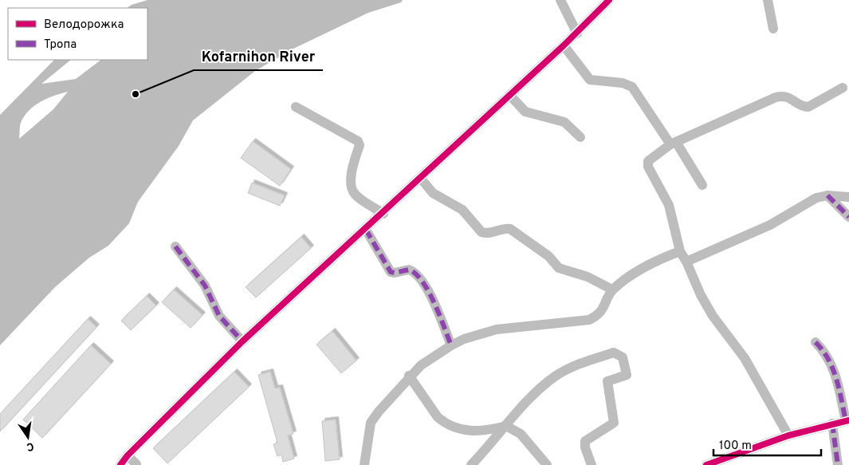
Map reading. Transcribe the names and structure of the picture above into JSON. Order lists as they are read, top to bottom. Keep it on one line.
{"places":["Kofarnihon River"],"legend":["Велодорожка","Тропа"],"scale_bar":"100 m","north":"bottom"}
